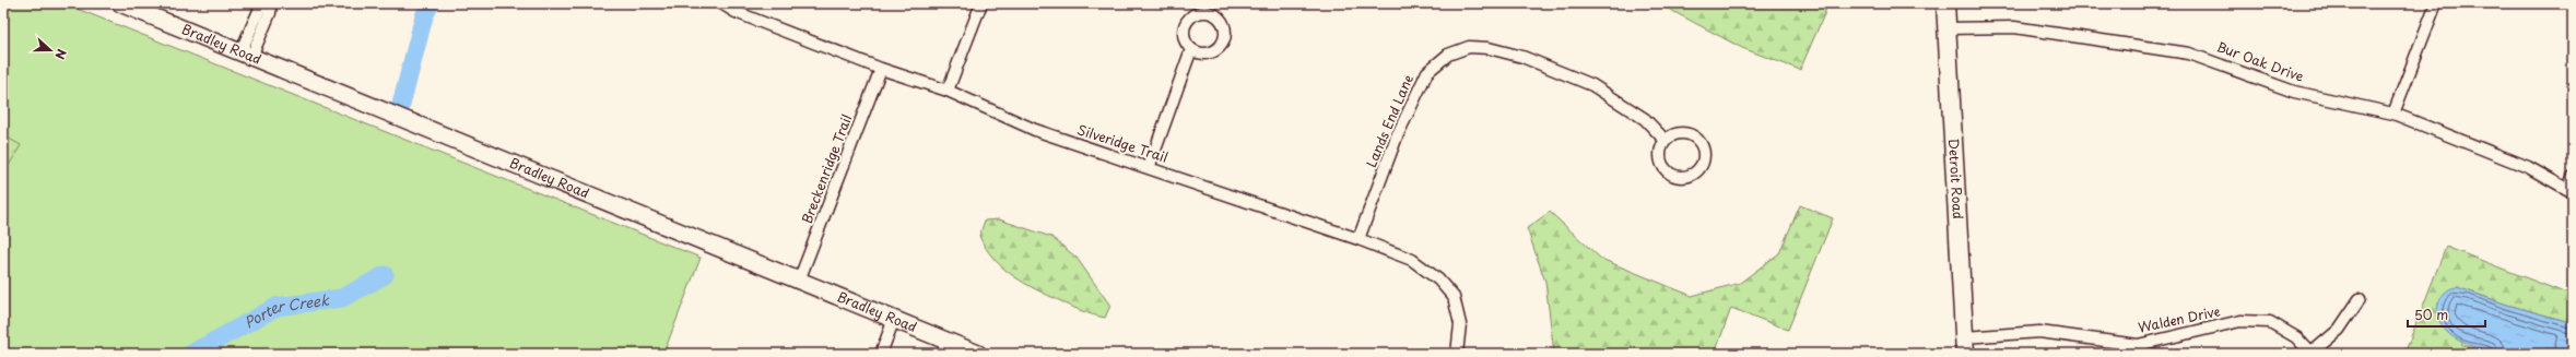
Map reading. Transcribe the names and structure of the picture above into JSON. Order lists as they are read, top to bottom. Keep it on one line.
{"streets":{"main road":["Detroit Road"],"street":["Bradley Road","Bur Oak Drive","Lands End Lane","Silveridge Trail","Breckenridge Trail","Walden Drive"]},"crossings":[["Bradley Road","Breckenridge Trail"],["Bur Oak Drive","Detroit Road"],["Lands End Lane","Silveridge Trail"],["Silveridge Trail","Breckenridge Trail"],["Detroit Road","Walden Drive"]],"water":["Porter Creek"],"scale_bar":"50 m","north":"right"}
